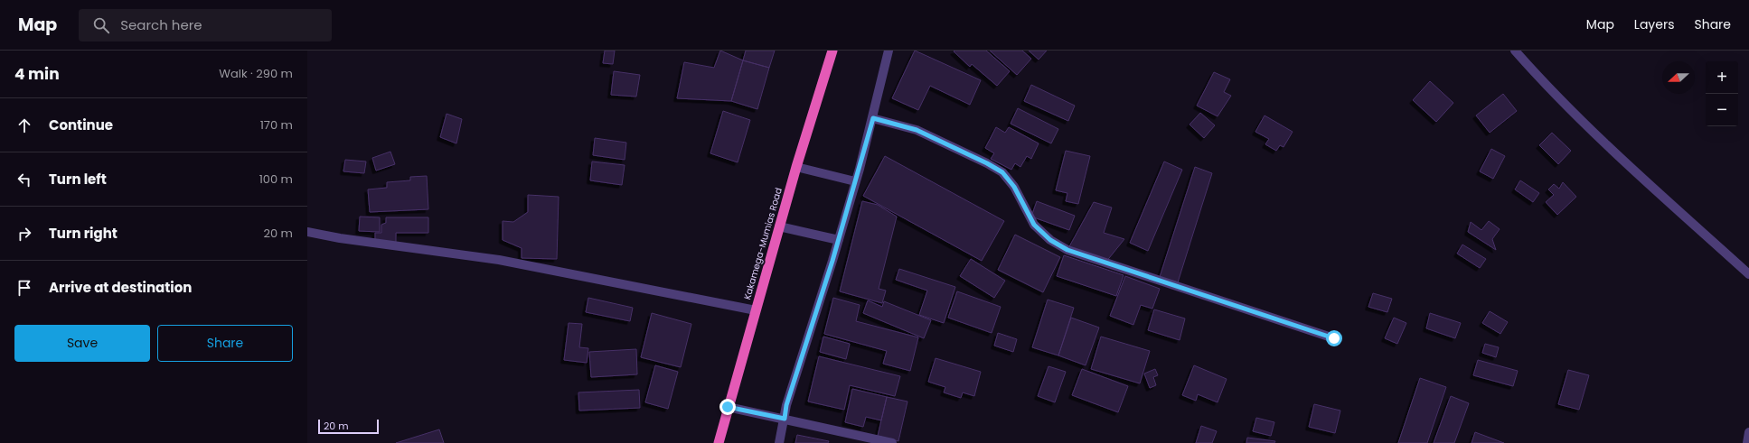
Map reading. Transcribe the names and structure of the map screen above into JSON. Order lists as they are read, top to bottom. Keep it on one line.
{"streets":{"highway":["Kakamega-Mumias Road"]},"scale_bar":"20 m","north":"left","page":{"header":"Map","search":"Search here","nav":["Map","Layers","Share"],"heading":["4 min","Walk · 290 m"],"map_buttons":["+","−"],"list":[["Continue","170 m"],["Turn left","100 m"],["Turn right","20 m"],"Arrive at destination"],"buttons":["Save","Share"],"scale":"20 m"}}
